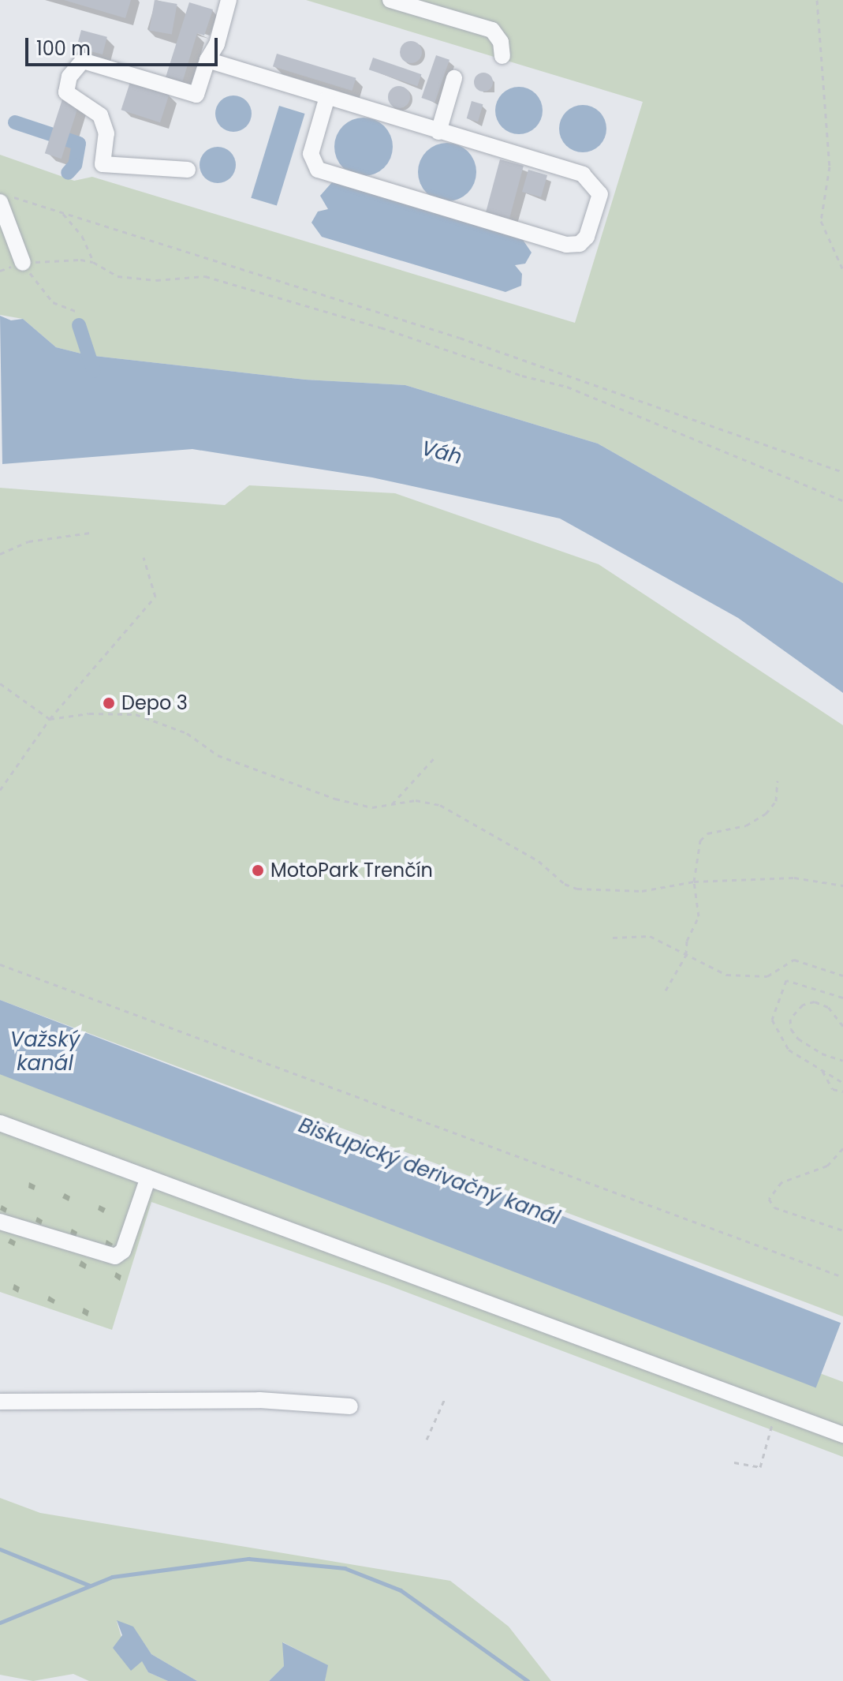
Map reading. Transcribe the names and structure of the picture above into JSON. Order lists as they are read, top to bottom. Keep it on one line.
{"water":["Váh","Važský kanál","Biskupický derivačný kanál"],"places":["Depo 3","MotoPark Trenčín"],"scale_bar":"100 m"}
